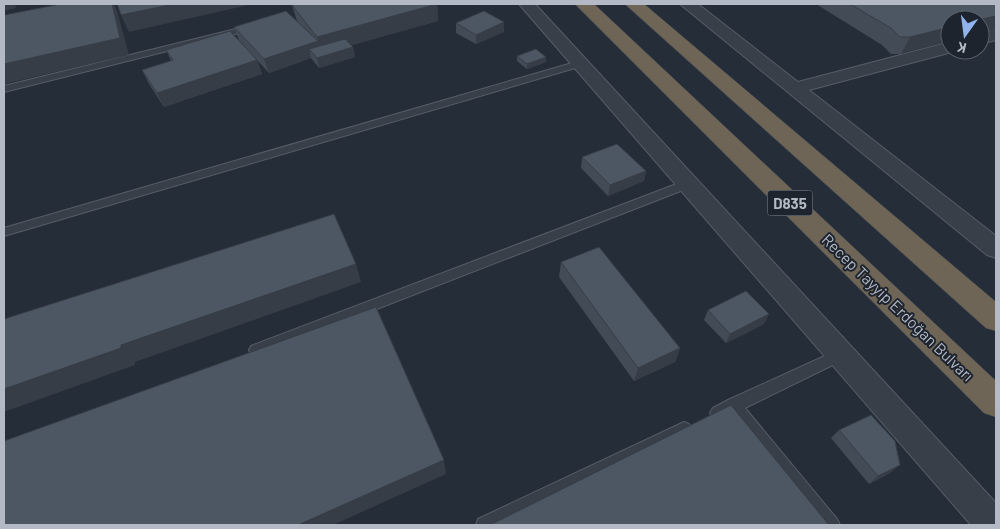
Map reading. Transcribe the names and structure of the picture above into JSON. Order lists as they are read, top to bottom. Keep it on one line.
{"streets":{"highway":["D835","Recep Tayyip Erdoğan Bulvarı"]},"north":"bottom"}
